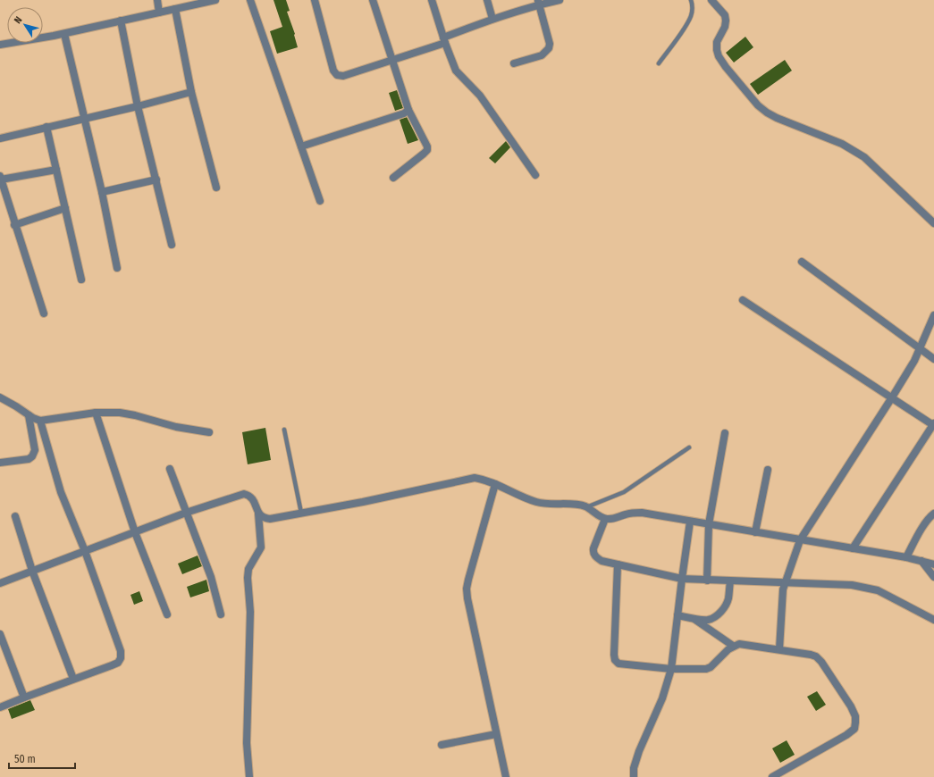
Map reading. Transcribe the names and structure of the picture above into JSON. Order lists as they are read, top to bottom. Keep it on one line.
{"scale_bar":"50 m","north":"top left"}
